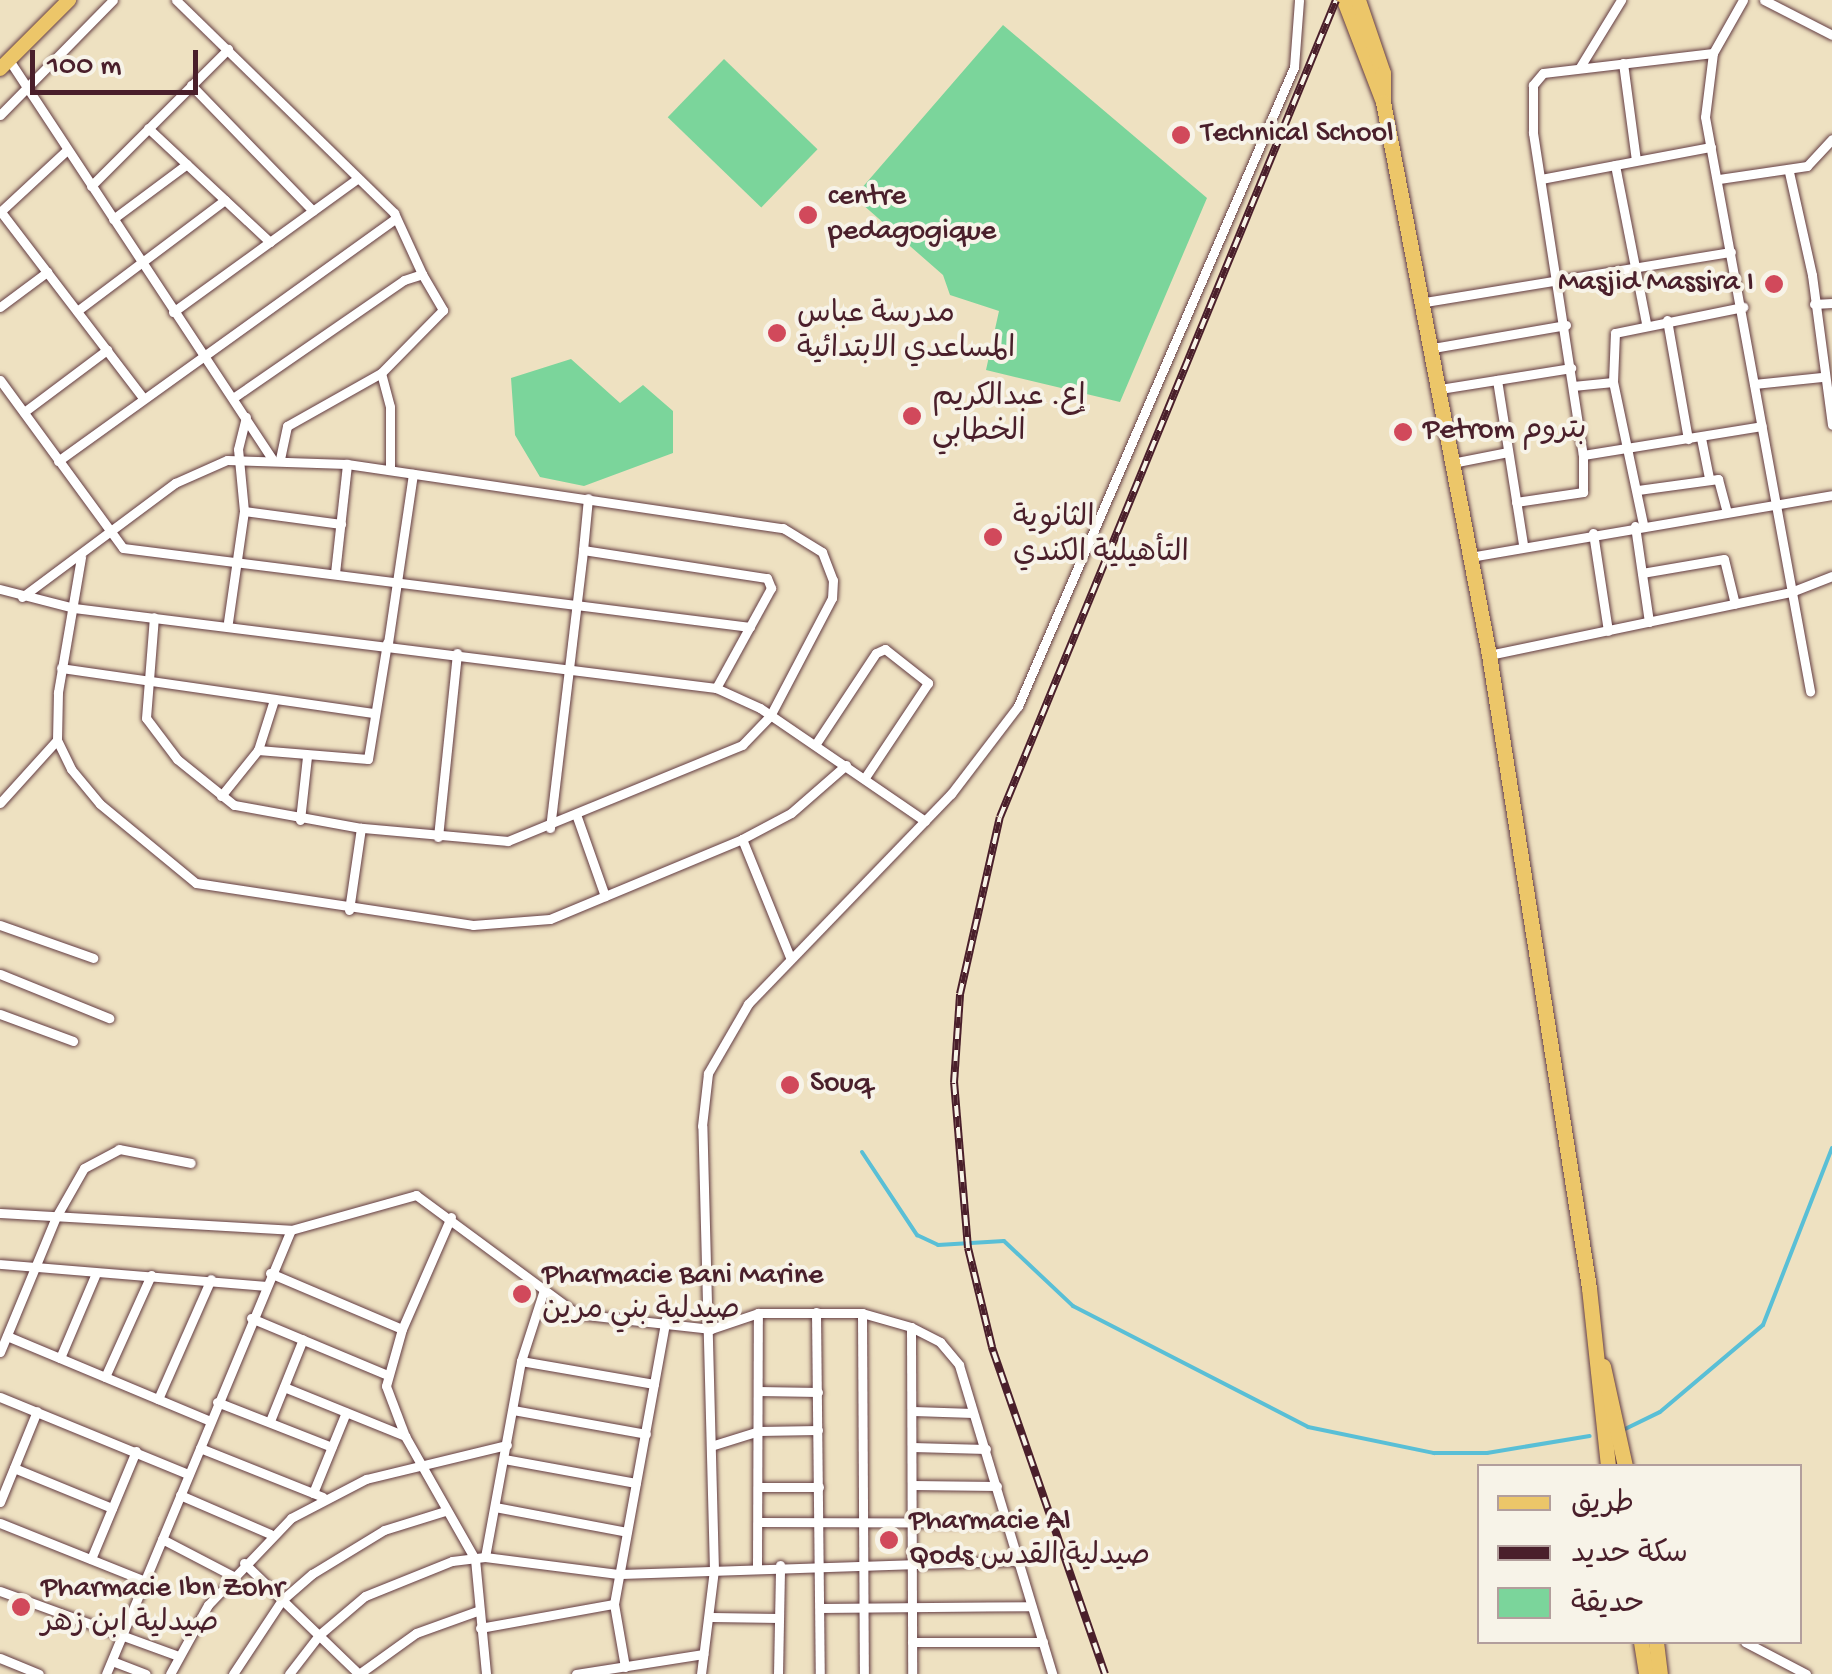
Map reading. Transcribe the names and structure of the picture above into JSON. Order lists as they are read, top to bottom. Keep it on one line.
{"places":["Technical School","centre pedagogique","Masjid Massira I","مدرسة عباس المساعدي الابتدائية","إع. عبدالكريم الخطابي","Petrom بتروم","الثانوية التأهيلية الكندي","Souq","Pharmacie Bani Marine صيدلية بني مرين","Pharmacie Al Qods صيدلية القدس","Pharmacie Ibn Zohr صيدلية ابن زهر"],"legend":["طريق","سكة حديد","حديقة"],"scale_bar":"100 m"}
